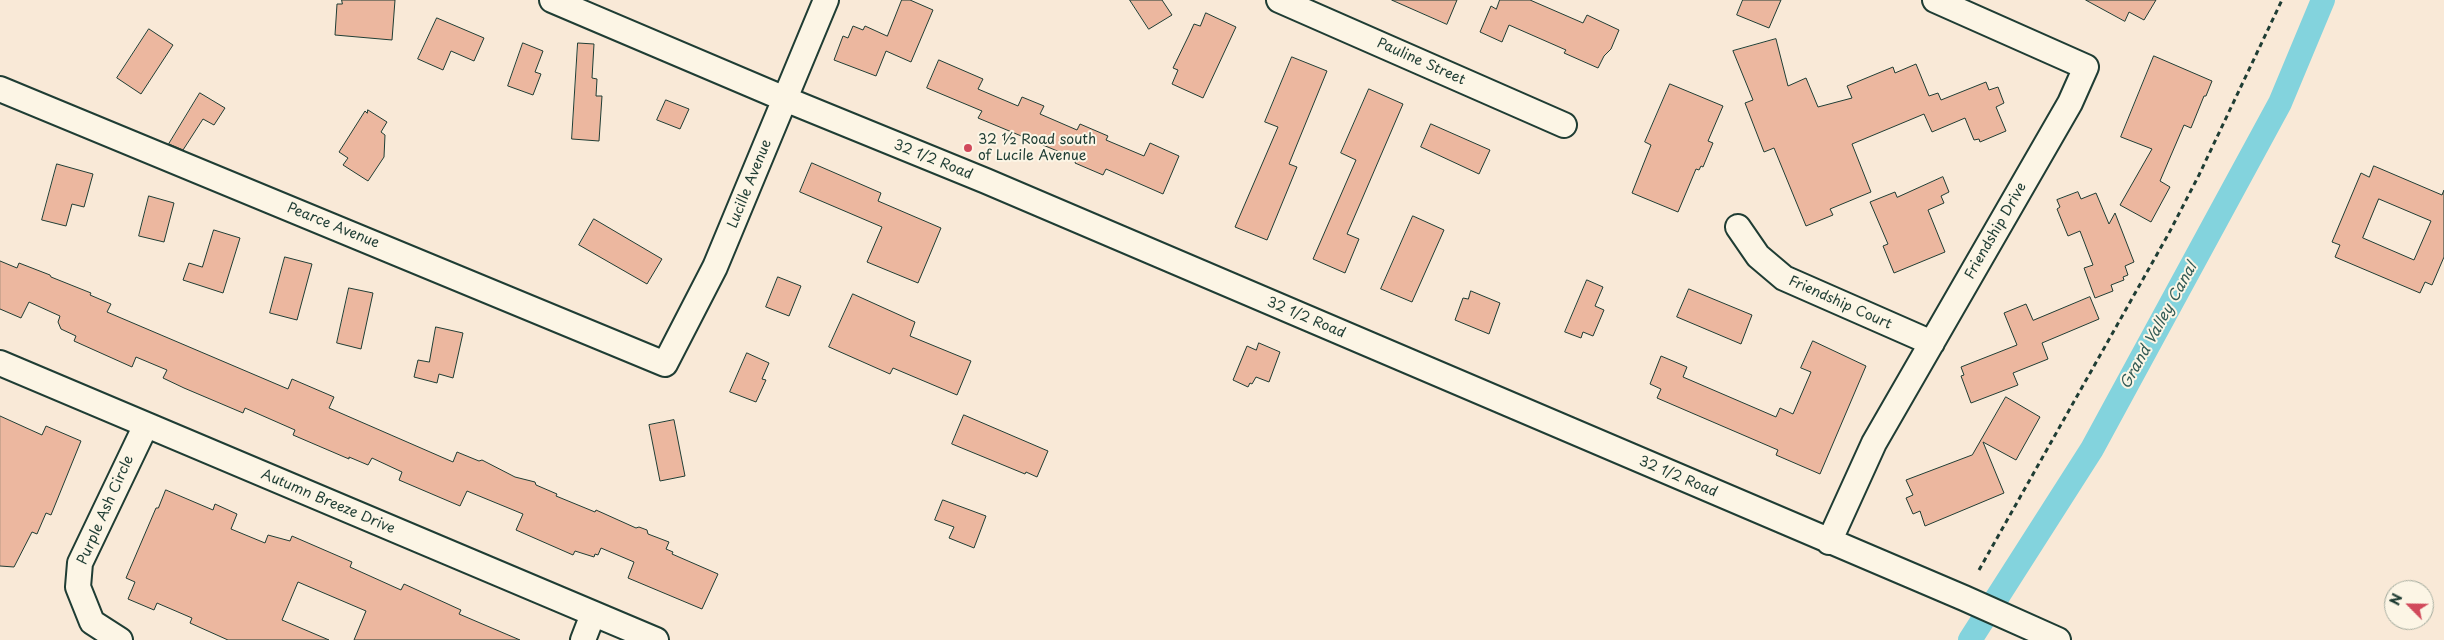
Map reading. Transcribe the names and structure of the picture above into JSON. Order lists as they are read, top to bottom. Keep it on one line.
{"streets":{"street":["Pauline Street","32 1/2 Road","Lucille Avenue","Pearce Avenue","Friendship Drive","Friendship Court","Autumn Breeze Drive","Purple Ash Circle"]},"crossings":[["32 1/2 Road","Lucille Avenue"],["32 1/2 Road","Friendship Drive"],["Lucille Avenue","Pearce Avenue"],["Friendship Drive","Friendship Court"],["Autumn Breeze Drive","Purple Ash Circle"]],"water":["Grand Valley Canal"],"places":["32 ½ Road south of Lucile Avenue"],"north":"top left"}
